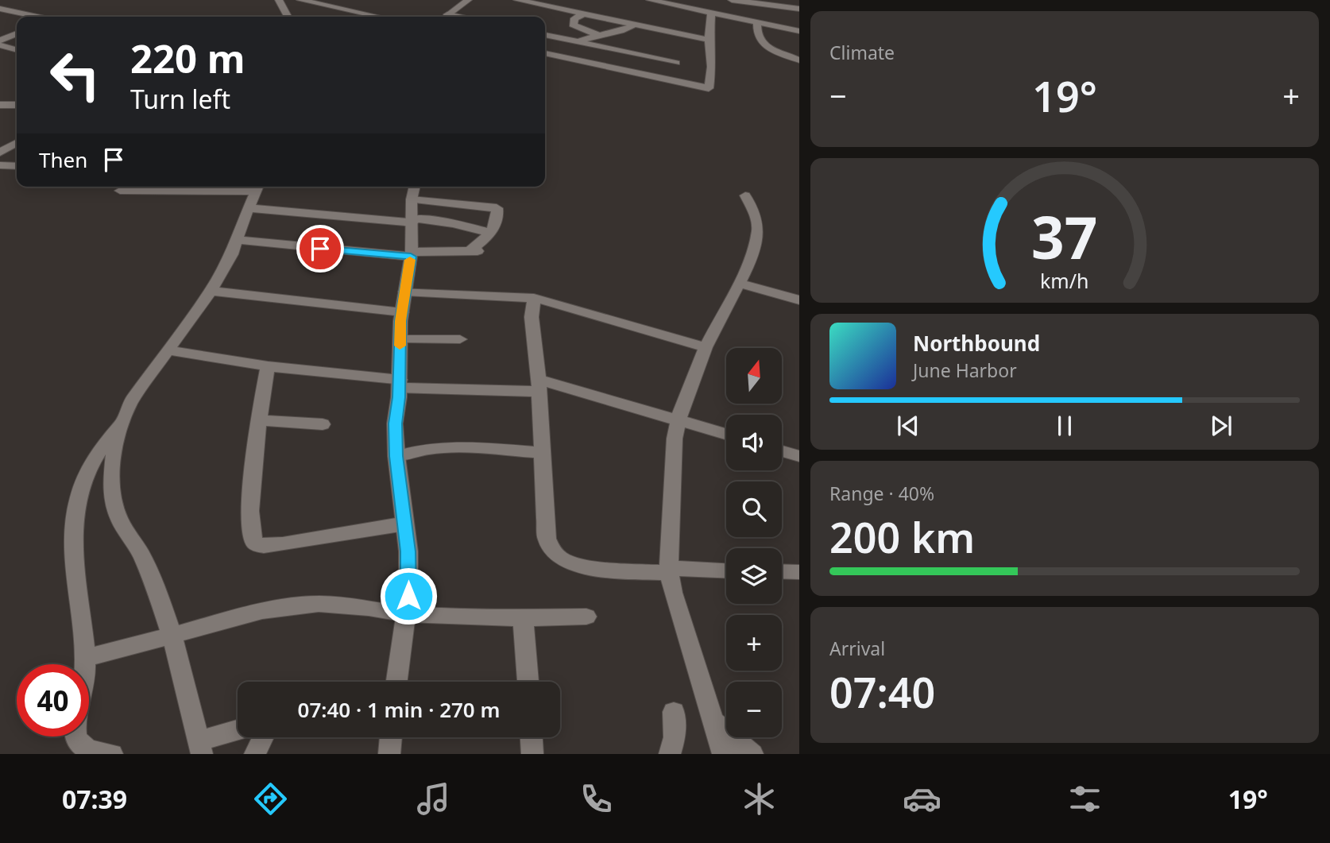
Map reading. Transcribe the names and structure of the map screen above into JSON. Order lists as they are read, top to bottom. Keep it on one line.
{"north":"top","page":{"tile":["Climate",["Range · 40%","200 km"],["Arrival","07:40"]],"turn":["220 m","Turn left"],"heat":["−","19°","+"],"then":"Then","song":["Northbound","June Harbor"],"map_buttons":["+","−"],"limit":"40","trip":"07:40 · 1 min · 270 m","tabs":["07:39","19°"],"gauge":["37","km/h"]}}
